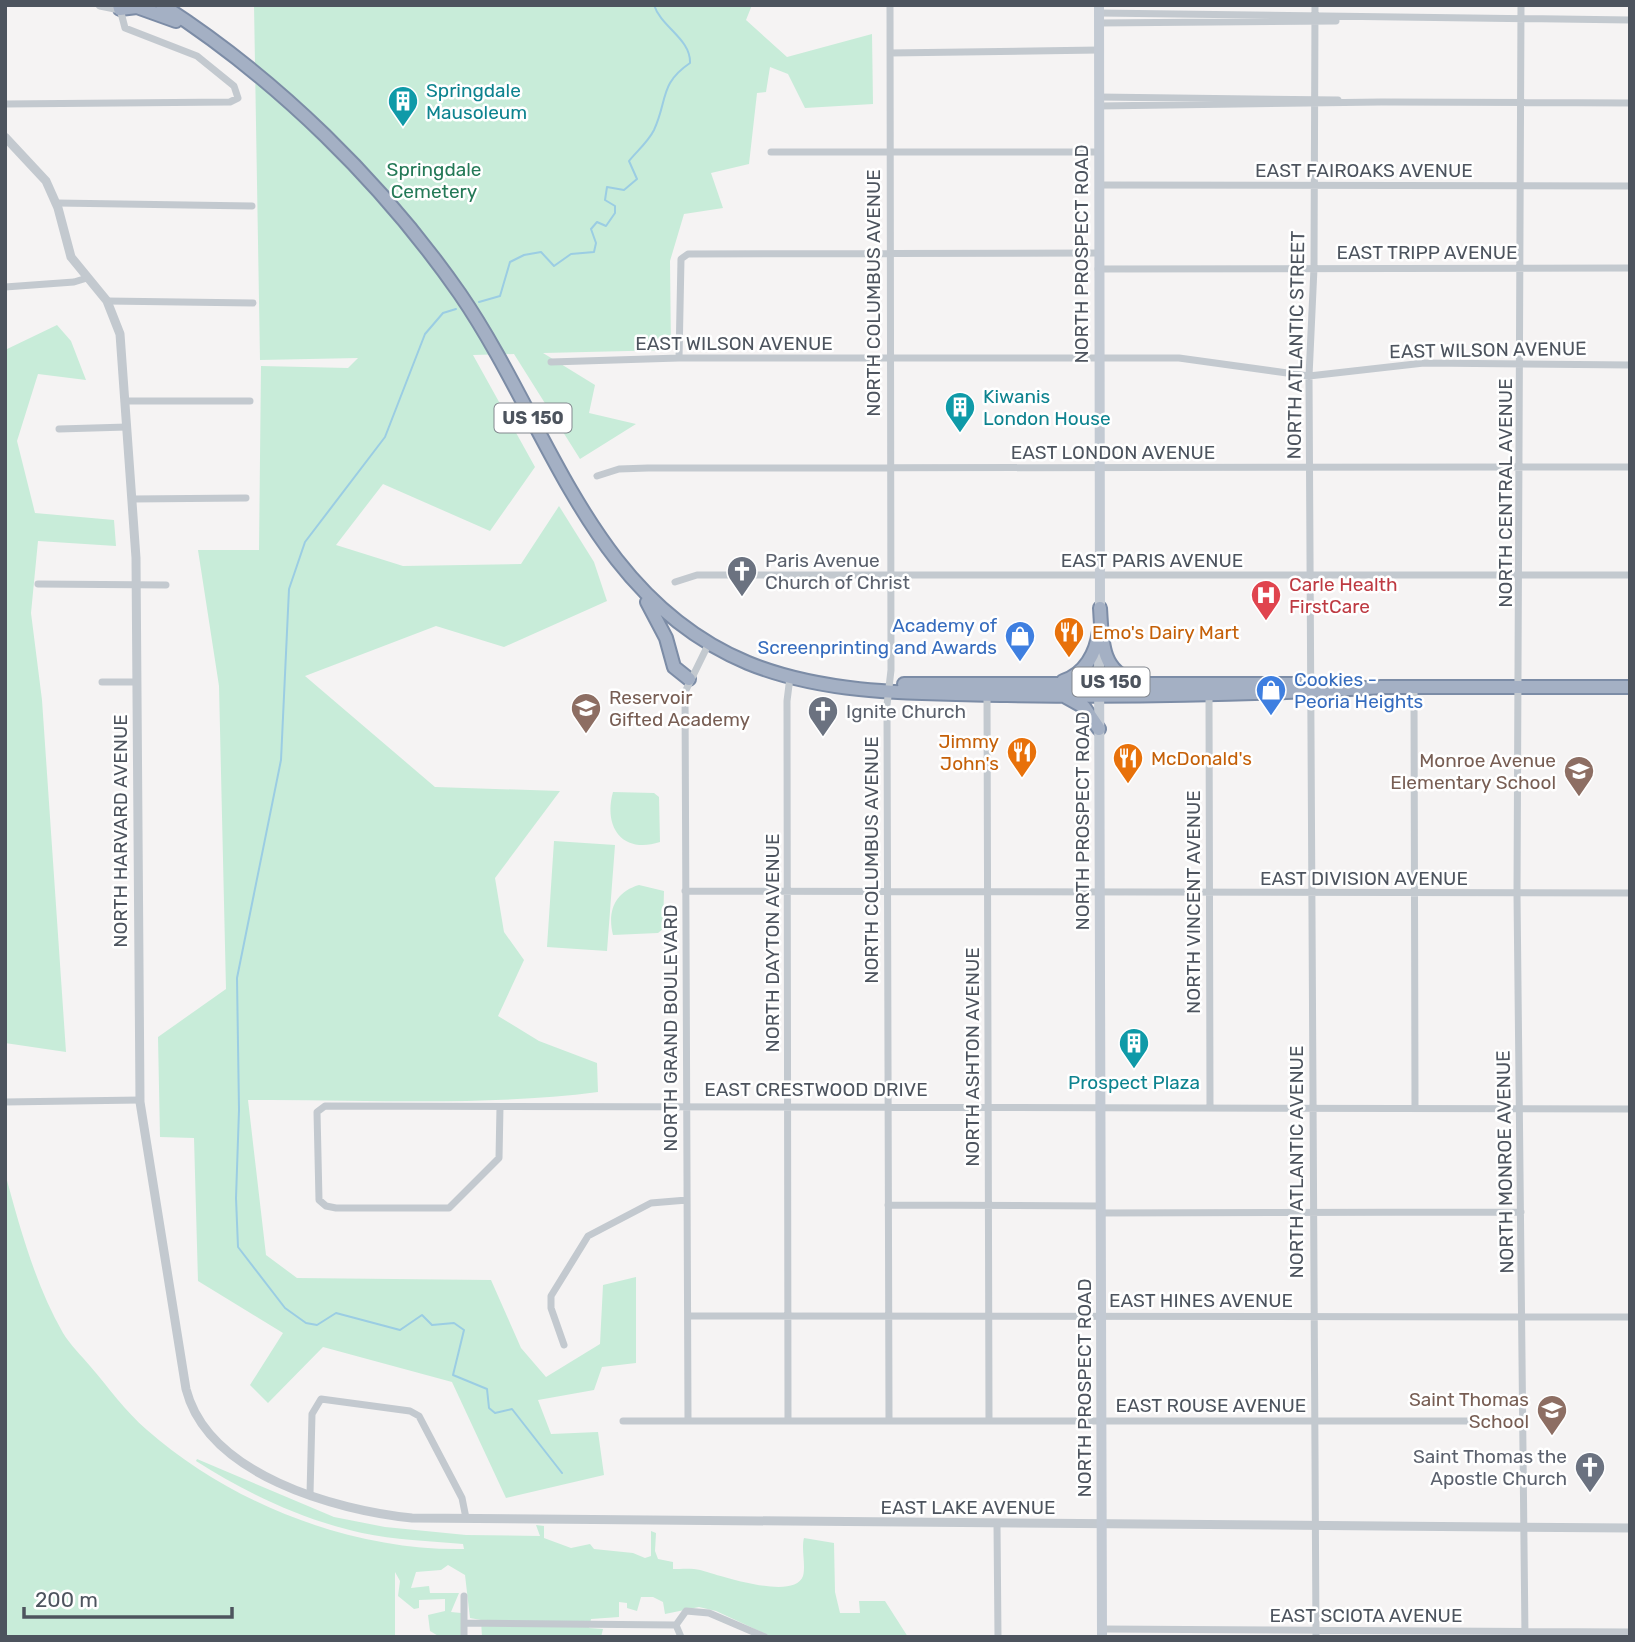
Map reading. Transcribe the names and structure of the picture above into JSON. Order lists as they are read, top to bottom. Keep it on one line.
{"streets":{"highway":["US 150"],"main road":["NORTH PROSPECT ROAD"],"street":["EAST FAIROAKS AVENUE","EAST TRIPP AVENUE","NORTH COLUMBUS AVENUE","EAST WILSON AVENUE","NORTH ATLANTIC STREET","EAST LONDON AVENUE","NORTH CENTRAL AVENUE","EAST PARIS AVENUE","NORTH HARVARD AVENUE","EAST DIVISION AVENUE","NORTH VINCENT AVENUE","NORTH DAYTON AVENUE","NORTH GRAND BOULEVARD","NORTH ASHTON AVENUE","EAST CRESTWOOD DRIVE","NORTH ATLANTIC AVENUE","NORTH MONROE AVENUE","EAST HINES AVENUE","EAST ROUSE AVENUE","EAST LAKE AVENUE","EAST SCIOTA AVENUE"]},"crossings":[["EAST FAIROAKS AVENUE","NORTH PROSPECT ROAD"],["EAST FAIROAKS AVENUE","NORTH ATLANTIC STREET"],["EAST FAIROAKS AVENUE","NORTH CENTRAL AVENUE"],["EAST TRIPP AVENUE","NORTH PROSPECT ROAD"],["EAST TRIPP AVENUE","NORTH ATLANTIC STREET"],["EAST TRIPP AVENUE","NORTH CENTRAL AVENUE"],["NORTH PROSPECT ROAD","EAST WILSON AVENUE"],["NORTH PROSPECT ROAD","US 150"],["NORTH PROSPECT ROAD","EAST LONDON AVENUE"],["NORTH PROSPECT ROAD","EAST PARIS AVENUE"],["NORTH PROSPECT ROAD","EAST DIVISION AVENUE"],["NORTH PROSPECT ROAD","EAST CRESTWOOD DRIVE"],["NORTH PROSPECT ROAD","EAST HINES AVENUE"],["NORTH PROSPECT ROAD","EAST ROUSE AVENUE"],["NORTH PROSPECT ROAD","EAST LAKE AVENUE"],["NORTH PROSPECT ROAD","EAST SCIOTA AVENUE"],["NORTH COLUMBUS AVENUE","EAST WILSON AVENUE"],["NORTH COLUMBUS AVENUE","US 150"],["NORTH COLUMBUS AVENUE","EAST LONDON AVENUE"],["NORTH COLUMBUS AVENUE","EAST PARIS AVENUE"],["NORTH COLUMBUS AVENUE","EAST DIVISION AVENUE"],["NORTH COLUMBUS AVENUE","EAST CRESTWOOD DRIVE"],["NORTH COLUMBUS AVENUE","EAST HINES AVENUE"],["NORTH COLUMBUS AVENUE","EAST ROUSE AVENUE"],["EAST WILSON AVENUE","NORTH ATLANTIC STREET"],["EAST WILSON AVENUE","NORTH CENTRAL AVENUE"],["NORTH ATLANTIC STREET","US 150"],["NORTH ATLANTIC STREET","EAST LONDON AVENUE"],["NORTH ATLANTIC STREET","EAST PARIS AVENUE"],["NORTH ATLANTIC STREET","NORTH ATLANTIC AVENUE"],["US 150","NORTH CENTRAL AVENUE"],["US 150","NORTH VINCENT AVENUE"],["US 150","NORTH DAYTON AVENUE"],["US 150","NORTH GRAND BOULEVARD"],["US 150","NORTH ASHTON AVENUE"],["US 150","NORTH ATLANTIC AVENUE"],["US 150","NORTH MONROE AVENUE"],["EAST LONDON AVENUE","NORTH CENTRAL AVENUE"],["NORTH CENTRAL AVENUE","EAST PARIS AVENUE"],["NORTH CENTRAL AVENUE","NORTH MONROE AVENUE"],["NORTH HARVARD AVENUE","EAST LAKE AVENUE"],["EAST DIVISION AVENUE","NORTH VINCENT AVENUE"],["EAST DIVISION AVENUE","NORTH DAYTON AVENUE"],["EAST DIVISION AVENUE","NORTH GRAND BOULEVARD"],["EAST DIVISION AVENUE","NORTH ASHTON AVENUE"],["EAST DIVISION AVENUE","NORTH ATLANTIC AVENUE"],["EAST DIVISION AVENUE","NORTH MONROE AVENUE"],["NORTH VINCENT AVENUE","EAST CRESTWOOD DRIVE"],["NORTH DAYTON AVENUE","EAST CRESTWOOD DRIVE"],["NORTH DAYTON AVENUE","EAST HINES AVENUE"],["NORTH DAYTON AVENUE","EAST ROUSE AVENUE"],["NORTH GRAND BOULEVARD","EAST CRESTWOOD DRIVE"],["NORTH GRAND BOULEVARD","EAST HINES AVENUE"],["NORTH GRAND BOULEVARD","EAST ROUSE AVENUE"],["NORTH ASHTON AVENUE","EAST CRESTWOOD DRIVE"],["NORTH ASHTON AVENUE","EAST HINES AVENUE"],["NORTH ASHTON AVENUE","EAST ROUSE AVENUE"],["EAST CRESTWOOD DRIVE","NORTH ATLANTIC AVENUE"],["EAST CRESTWOOD DRIVE","NORTH MONROE AVENUE"],["NORTH ATLANTIC AVENUE","EAST HINES AVENUE"],["NORTH ATLANTIC AVENUE","EAST ROUSE AVENUE"],["NORTH ATLANTIC AVENUE","EAST LAKE AVENUE"],["NORTH ATLANTIC AVENUE","EAST SCIOTA AVENUE"],["NORTH MONROE AVENUE","EAST HINES AVENUE"],["NORTH MONROE AVENUE","EAST ROUSE AVENUE"],["NORTH MONROE AVENUE","EAST LAKE AVENUE"],["NORTH MONROE AVENUE","EAST SCIOTA AVENUE"]],"parks":["Springdale Cemetery"],"places":{"building":["Springdale Mausoleum","Kiwanis London House","Prospect Plaza"],"church":["Paris Avenue Church of Christ","Ignite Church","Saint Thomas the Apostle Church"],"hospital":["Carle Health FirstCare"],"restaurant":["Emo's Dairy Mart","Jimmy John's","McDonald's"],"shop":["Academy of Screenprinting and Awards","Cookies - Peoria Heights"],"school or university":["Reservoir Gifted Academy","Monroe Avenue Elementary School","Saint Thomas School"]},"scale_bar":"200 m"}
